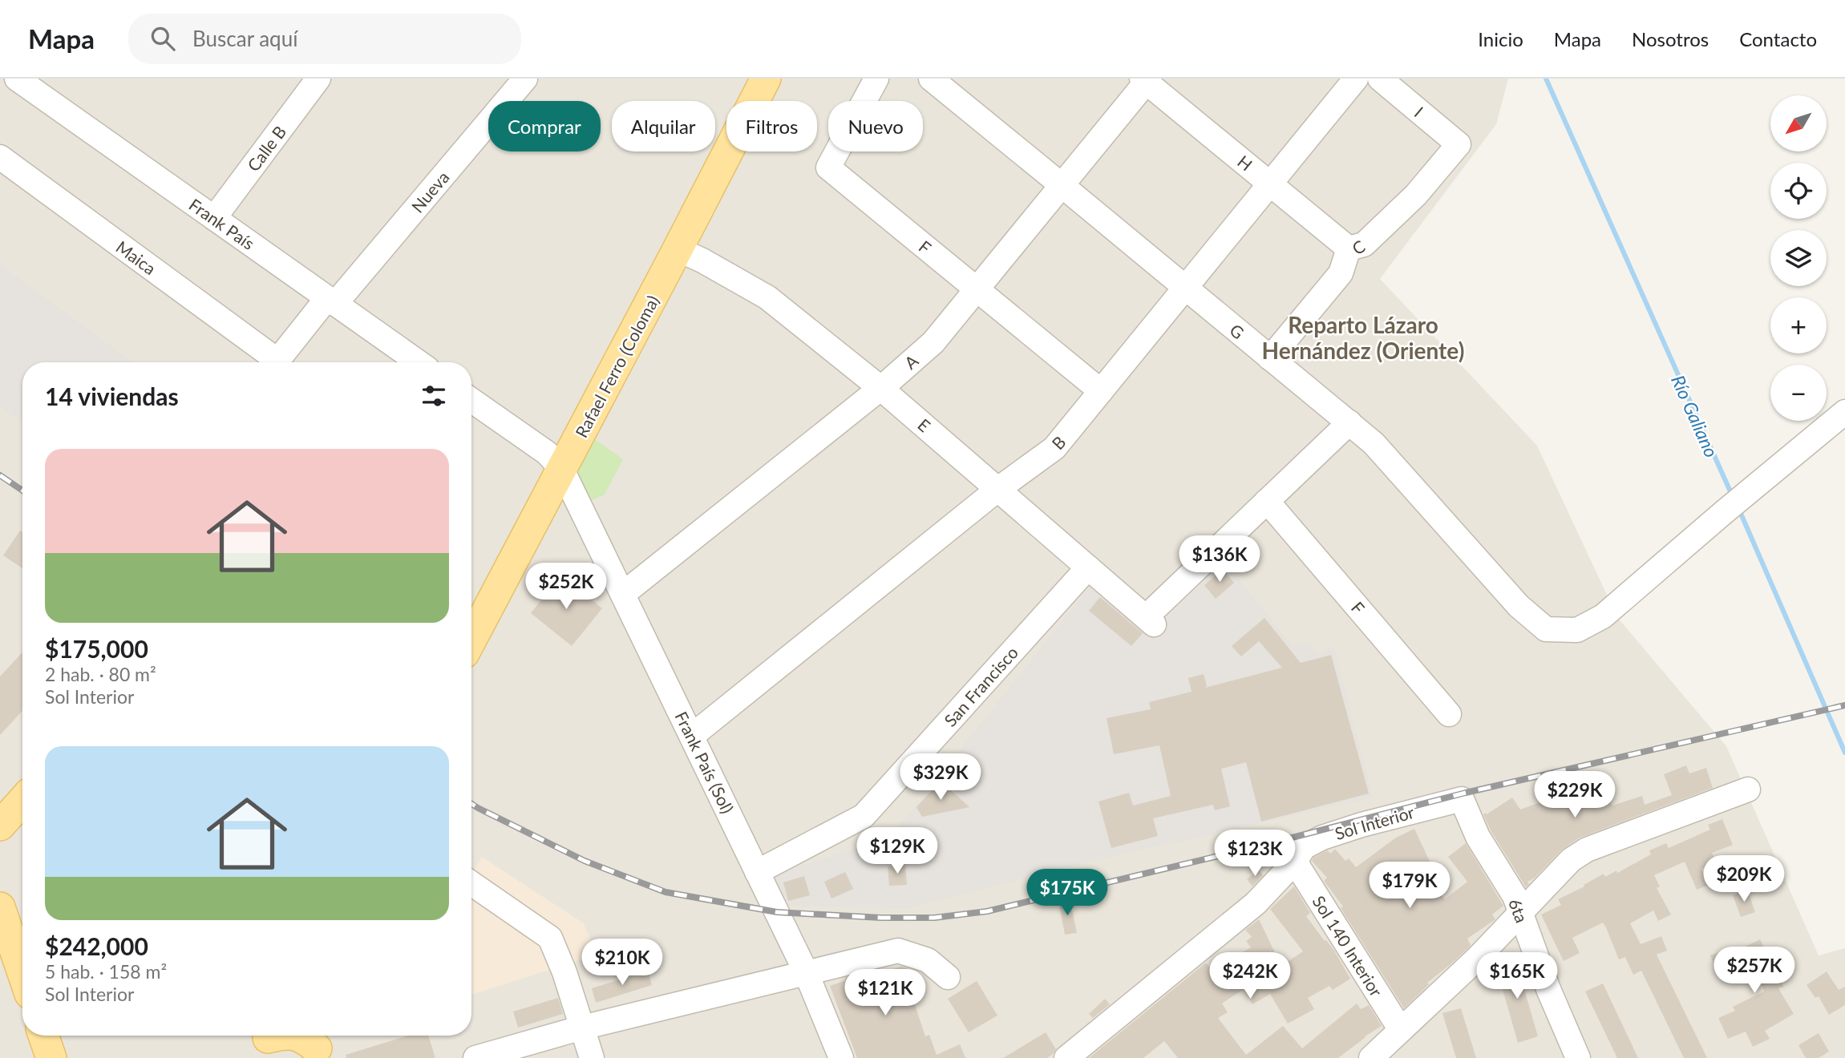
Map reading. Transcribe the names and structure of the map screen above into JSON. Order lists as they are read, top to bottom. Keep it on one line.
{"streets":{"main road":["Rafael Ferro (Coloma)"],"street":["I","Calle B","H","Nueva","Frank País","F","C","Maica","G","A","E","B","San Francisco","Frank País (Sol)","Sol Interior","6ta","Sol 140 Interior"]},"crossings":[["I","C"],["Calle B","Frank País"],["H","C"],["H","A"],["H","B"],["Nueva","Frank País"],["Nueva","Maica"],["F","A"],["F","E"],["F","B"],["C","G"],["G","A"],["G","B"],["A","E"],["A","Frank País (Sol)"],["Rafael Ferro (Coloma)","E"],["Rafael Ferro (Coloma)","Frank País (Sol)"],["E","B"],["E","San Francisco"],["B","Frank País (Sol)"],["San Francisco","Frank País (Sol)"],["Sol Interior","6ta"],["Sol Interior","Sol 140 Interior"]],"districts":["Reparto Lázaro Hernández (Oriente)"],"water":["Río Galiano"],"north":"bottom left","page":{"header":"Mapa","search":"Buscar aquí","nav":["Inicio","Mapa","Nosotros","Contacto"],"map_buttons":["+","−"],"chip":["Comprar","Alquilar","Filtros","Nuevo"],"heading":"14 viviendas","list":[{"name":"$175,000","note":"2 hab. · 80 m² · Sol Interior"},{"name":"$242,000","note":"5 hab. · 158 m² · Sol Interior"}],"price":["$136K","$252K","$329K","$229K","$129K","$123K","$209K","$179K","$175K","$210K","$257K","$242K","$165K","$121K"]}}
